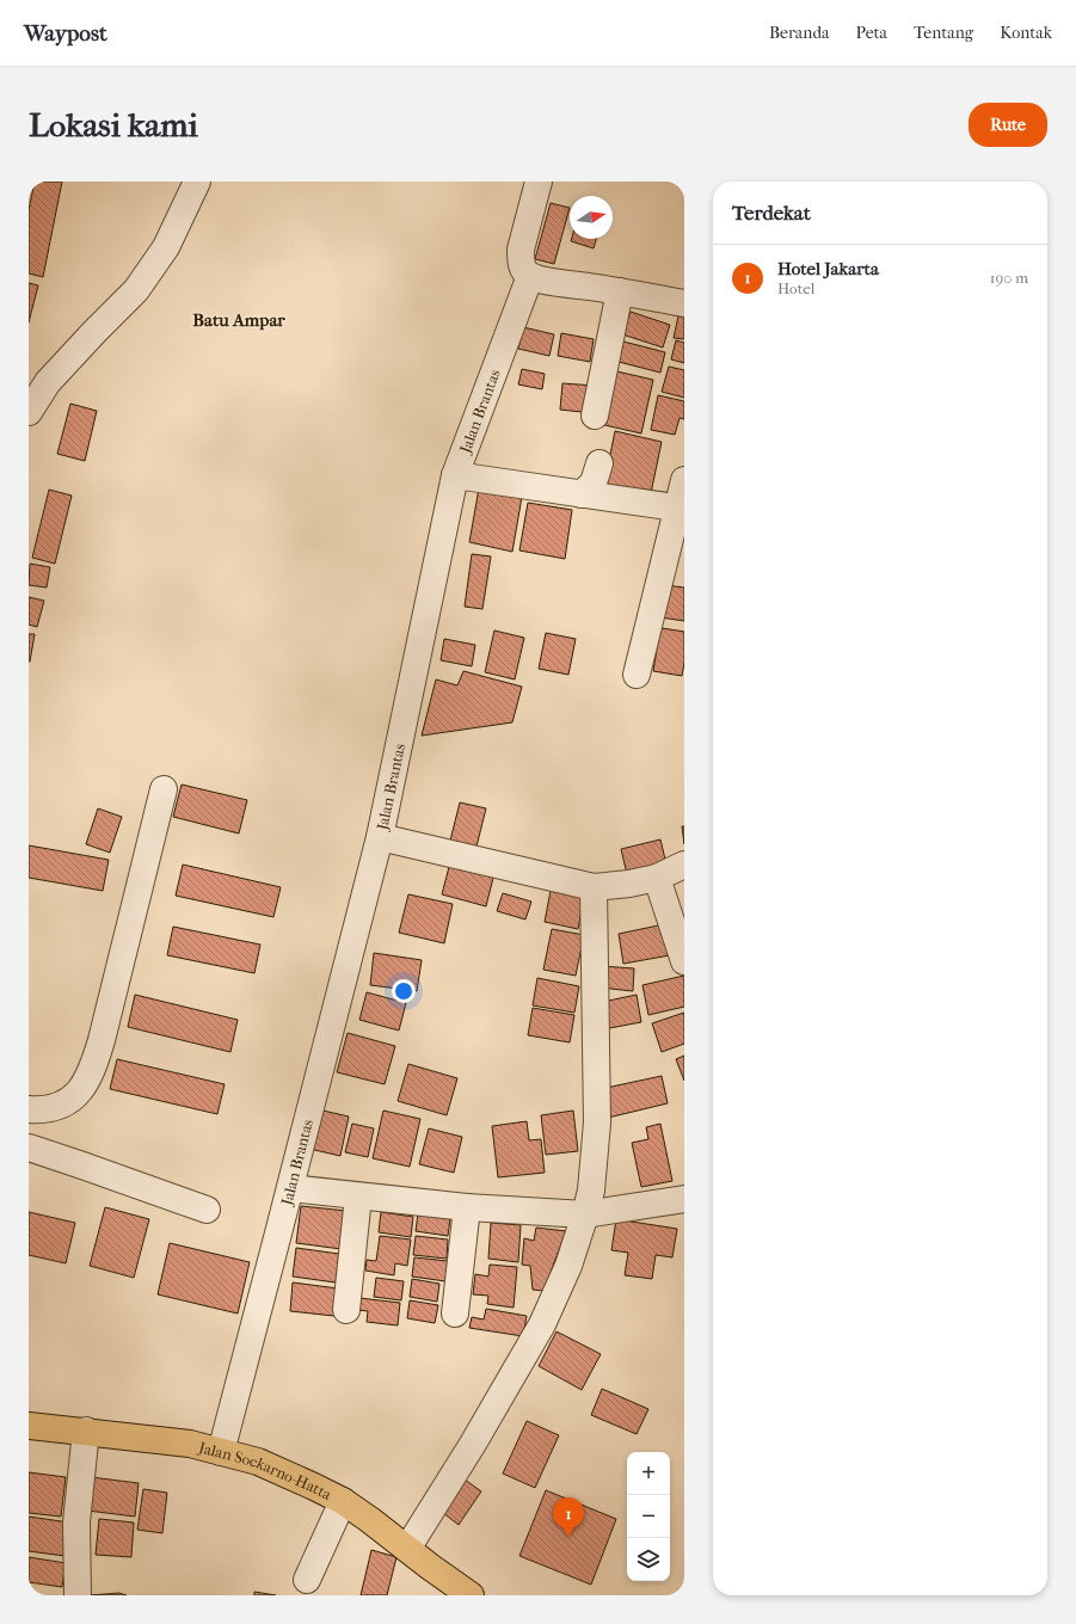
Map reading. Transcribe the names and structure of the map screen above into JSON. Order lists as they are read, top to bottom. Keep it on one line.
{"streets":{"highway":["Jalan Soekarno-Hatta"],"street":["Jalan Brantas"]},"crossings":[["Jalan Brantas","Jalan Soekarno-Hatta"]],"districts":["Batu Ampar"],"north":"right","page":{"header":"Waypost","nav":["Beranda","Peta","Tentang","Kontak"],"buttons":"Rute","title":"Lokasi kami","heading":"Terdekat","list":[{"mark":"1","name":"Hotel Jakarta","note":"Hotel","value":"190 m"}],"map_buttons":["+","−"],"pins":"1"}}
